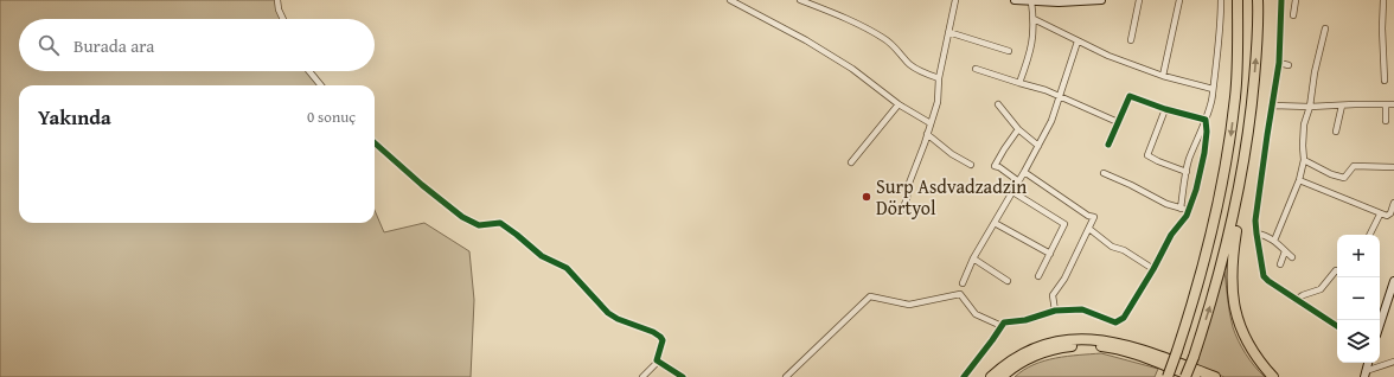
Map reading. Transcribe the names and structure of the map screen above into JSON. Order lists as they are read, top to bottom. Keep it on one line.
{"places":["Surp Asdvadzadzin Dörtyol"],"page":{"search":"Burada ara","heading":["Yakında","0 sonuç"],"map_buttons":["+","−"]}}
